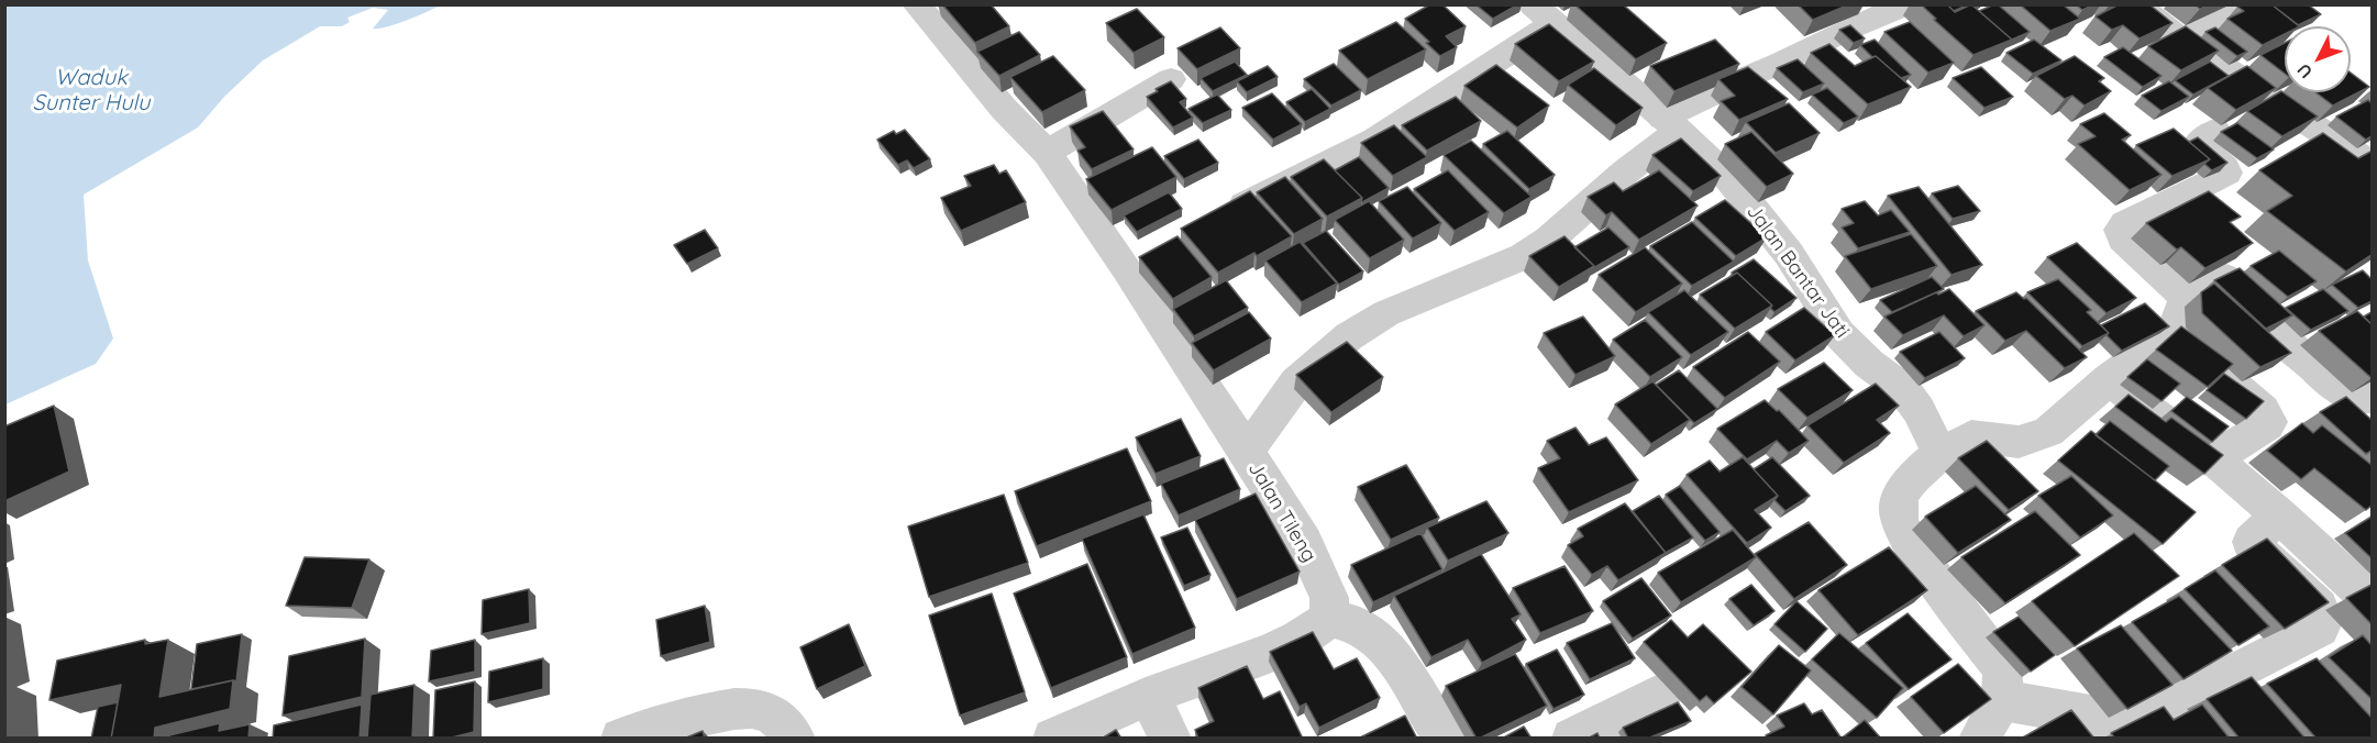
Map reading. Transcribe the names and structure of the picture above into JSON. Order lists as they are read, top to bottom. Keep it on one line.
{"streets":{"street":["Jalan Bantar Jati","Jalan Tileng"]},"crossings":[["Jalan Bantar Jati","Jalan Tileng"]],"water":["Waduk Sunter Hulu"],"north":"bottom left"}
